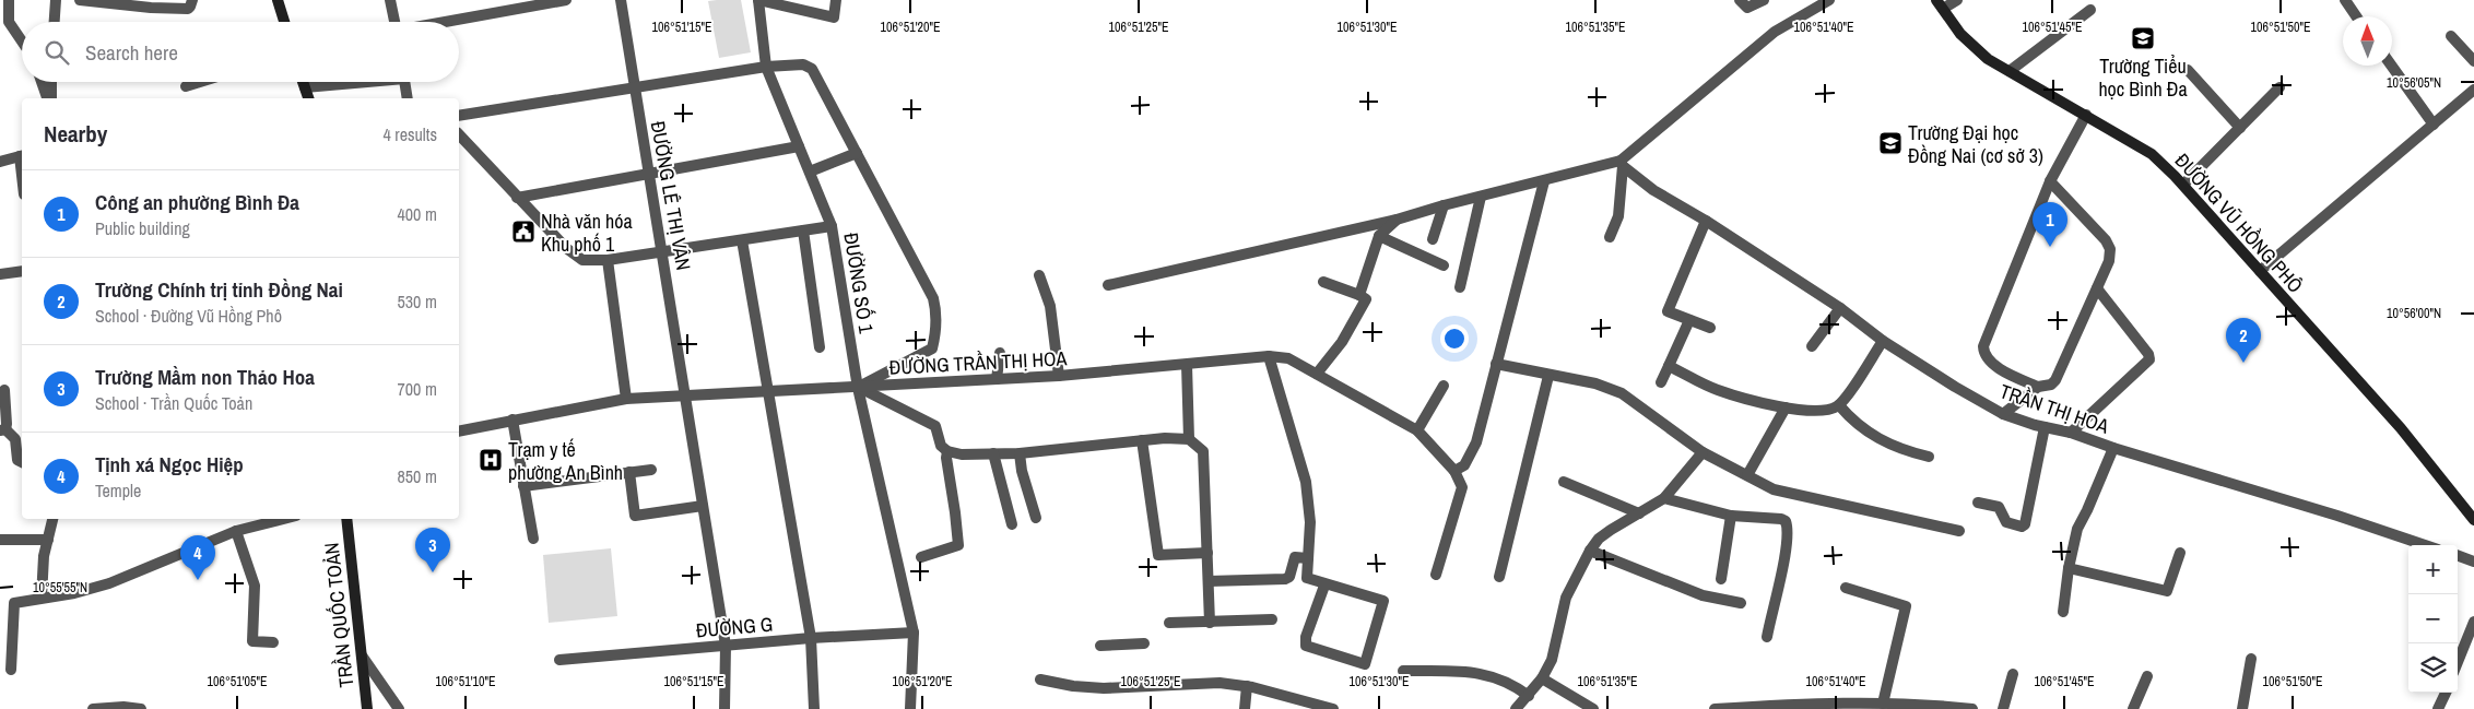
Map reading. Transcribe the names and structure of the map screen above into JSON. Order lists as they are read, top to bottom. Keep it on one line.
{"streets":{"street":["ĐƯỜNG LÊ THỊ VÂN","ĐƯỜNG VŨ HỒNG PHÔ","ĐƯỜNG SỐ 1","ĐƯỜNG TRẦN THỊ HOA","TRẦN THỊ HOA","TRẦN QUỐC TOẢN","ĐƯỜNG G"]},"crossings":[["ĐƯỜNG LÊ THỊ VÂN","ĐƯỜNG TRẦN THỊ HOA"],["ĐƯỜNG LÊ THỊ VÂN","ĐƯỜNG G"],["ĐƯỜNG SỐ 1","ĐƯỜNG TRẦN THỊ HOA"],["ĐƯỜNG SỐ 1","ĐƯỜNG G"]],"places":{"school or university":["Trường Tiểu học Bình Đa","Trường Đại học Đồng Nai (cơ sở 3)"],"public building":["Nhà văn hóa Khu phố 1"],"hospital":["Trạm y tế phường An Bình"]},"north":"top","page":{"search":"Search here","heading":["Nearby","4 results"],"list":[{"mark":"1","name":"Công an phường Bình Đa","note":"Public building","value":"400 m"},{"mark":"2","name":"Trường Chính trị tỉnh Đồng Nai","note":"School · Đường Vũ Hồng Phô","value":"530 m"},{"mark":"3","name":"Trường Mầm non Thảo Hoa","note":"School · Trần Quốc Toản","value":"700 m"},{"mark":"4","name":"Tịnh xá Ngọc Hiệp","note":"Temple","value":"850 m"}],"pins":["1","2","3","4"],"map_buttons":["+","−"]},"coordinates":["106°51'15\"E","106°51'20\"E","106°51'25\"E","106°51'30\"E","106°51'35\"E","106°51'40\"E","106°51'45\"E","106°51'50\"E","10°56'05\"N","10°56'00\"N","10°55'55\"N","106°51'05\"E","106°51'10\"E"]}
